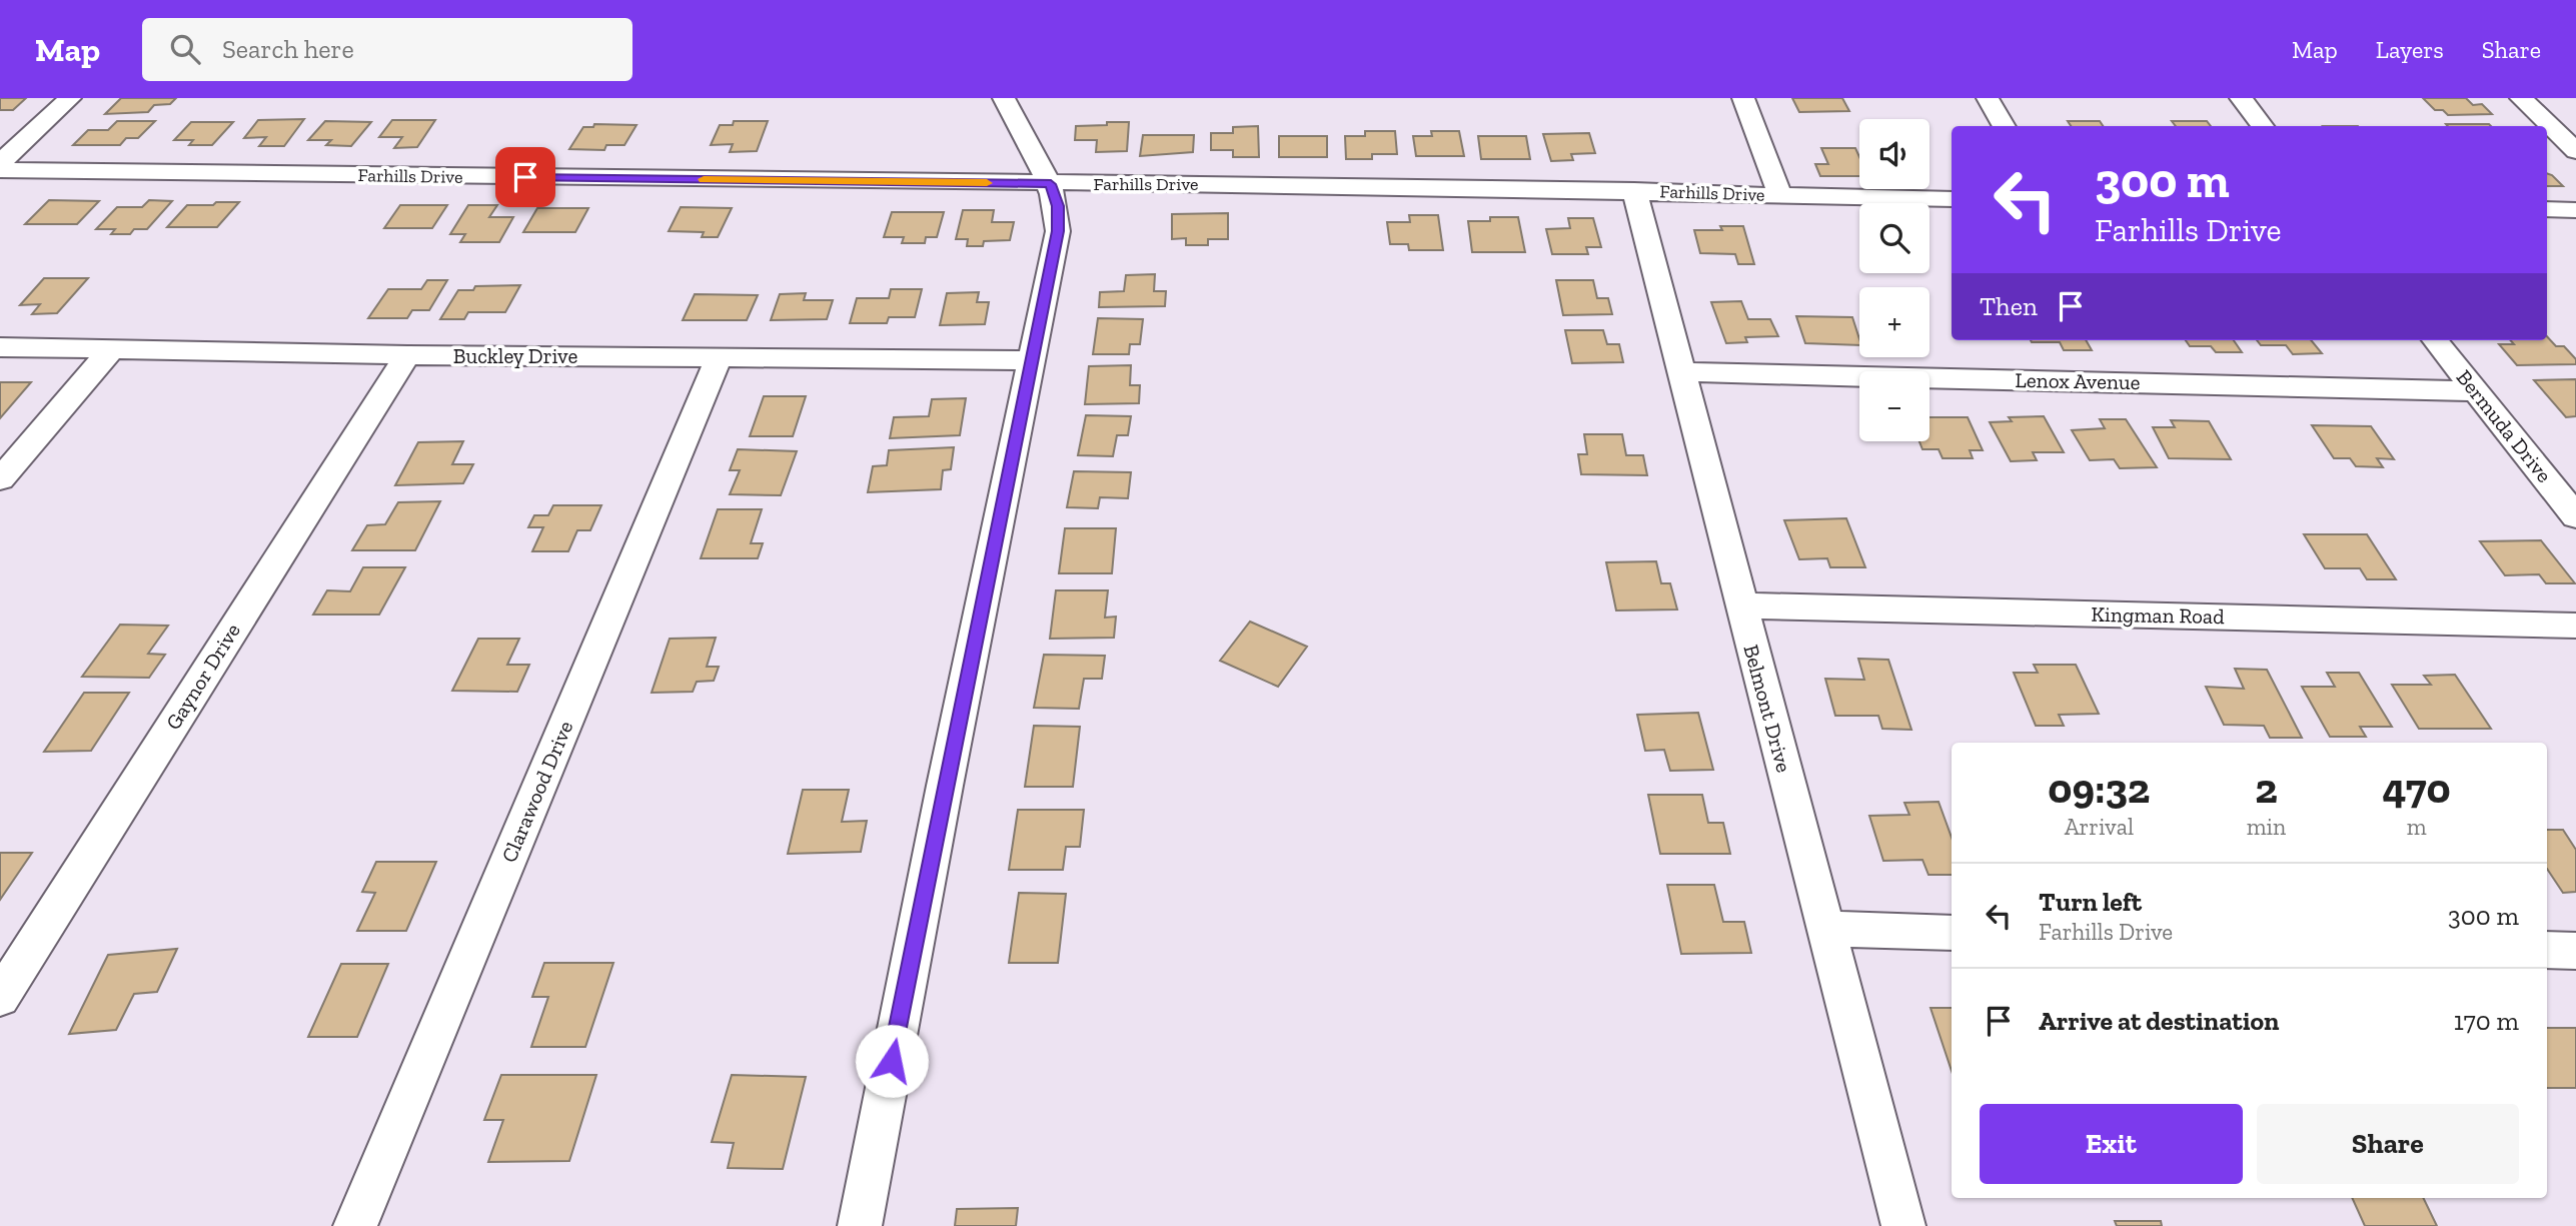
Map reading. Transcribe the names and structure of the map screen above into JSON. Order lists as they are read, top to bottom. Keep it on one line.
{"streets":{"street":["Farhills Drive","Buckley Drive","Lenox Avenue","Bermuda Drive","Kingman Road","Gaynor Drive","Belmont Drive","Clarawood Drive"]},"crossings":[["Farhills Drive","Belmont Drive"],["Buckley Drive","Gaynor Drive"],["Buckley Drive","Clarawood Drive"],["Lenox Avenue","Bermuda Drive"],["Lenox Avenue","Belmont Drive"],["Kingman Road","Belmont Drive"]],"page":{"header":"Map","search":"Search here","nav":["Map","Layers","Share"],"map_buttons":["+","−"],"turn":["300 m","Farhills Drive"],"then":"Then","eta":["09:32","Arrival","2","min","470","m"],"list":[{"name":"Turn left","note":"Farhills Drive","value":"300 m"},{"name":"Arrive at destination","value":"170 m"}],"buttons":["Exit","Share"]}}
